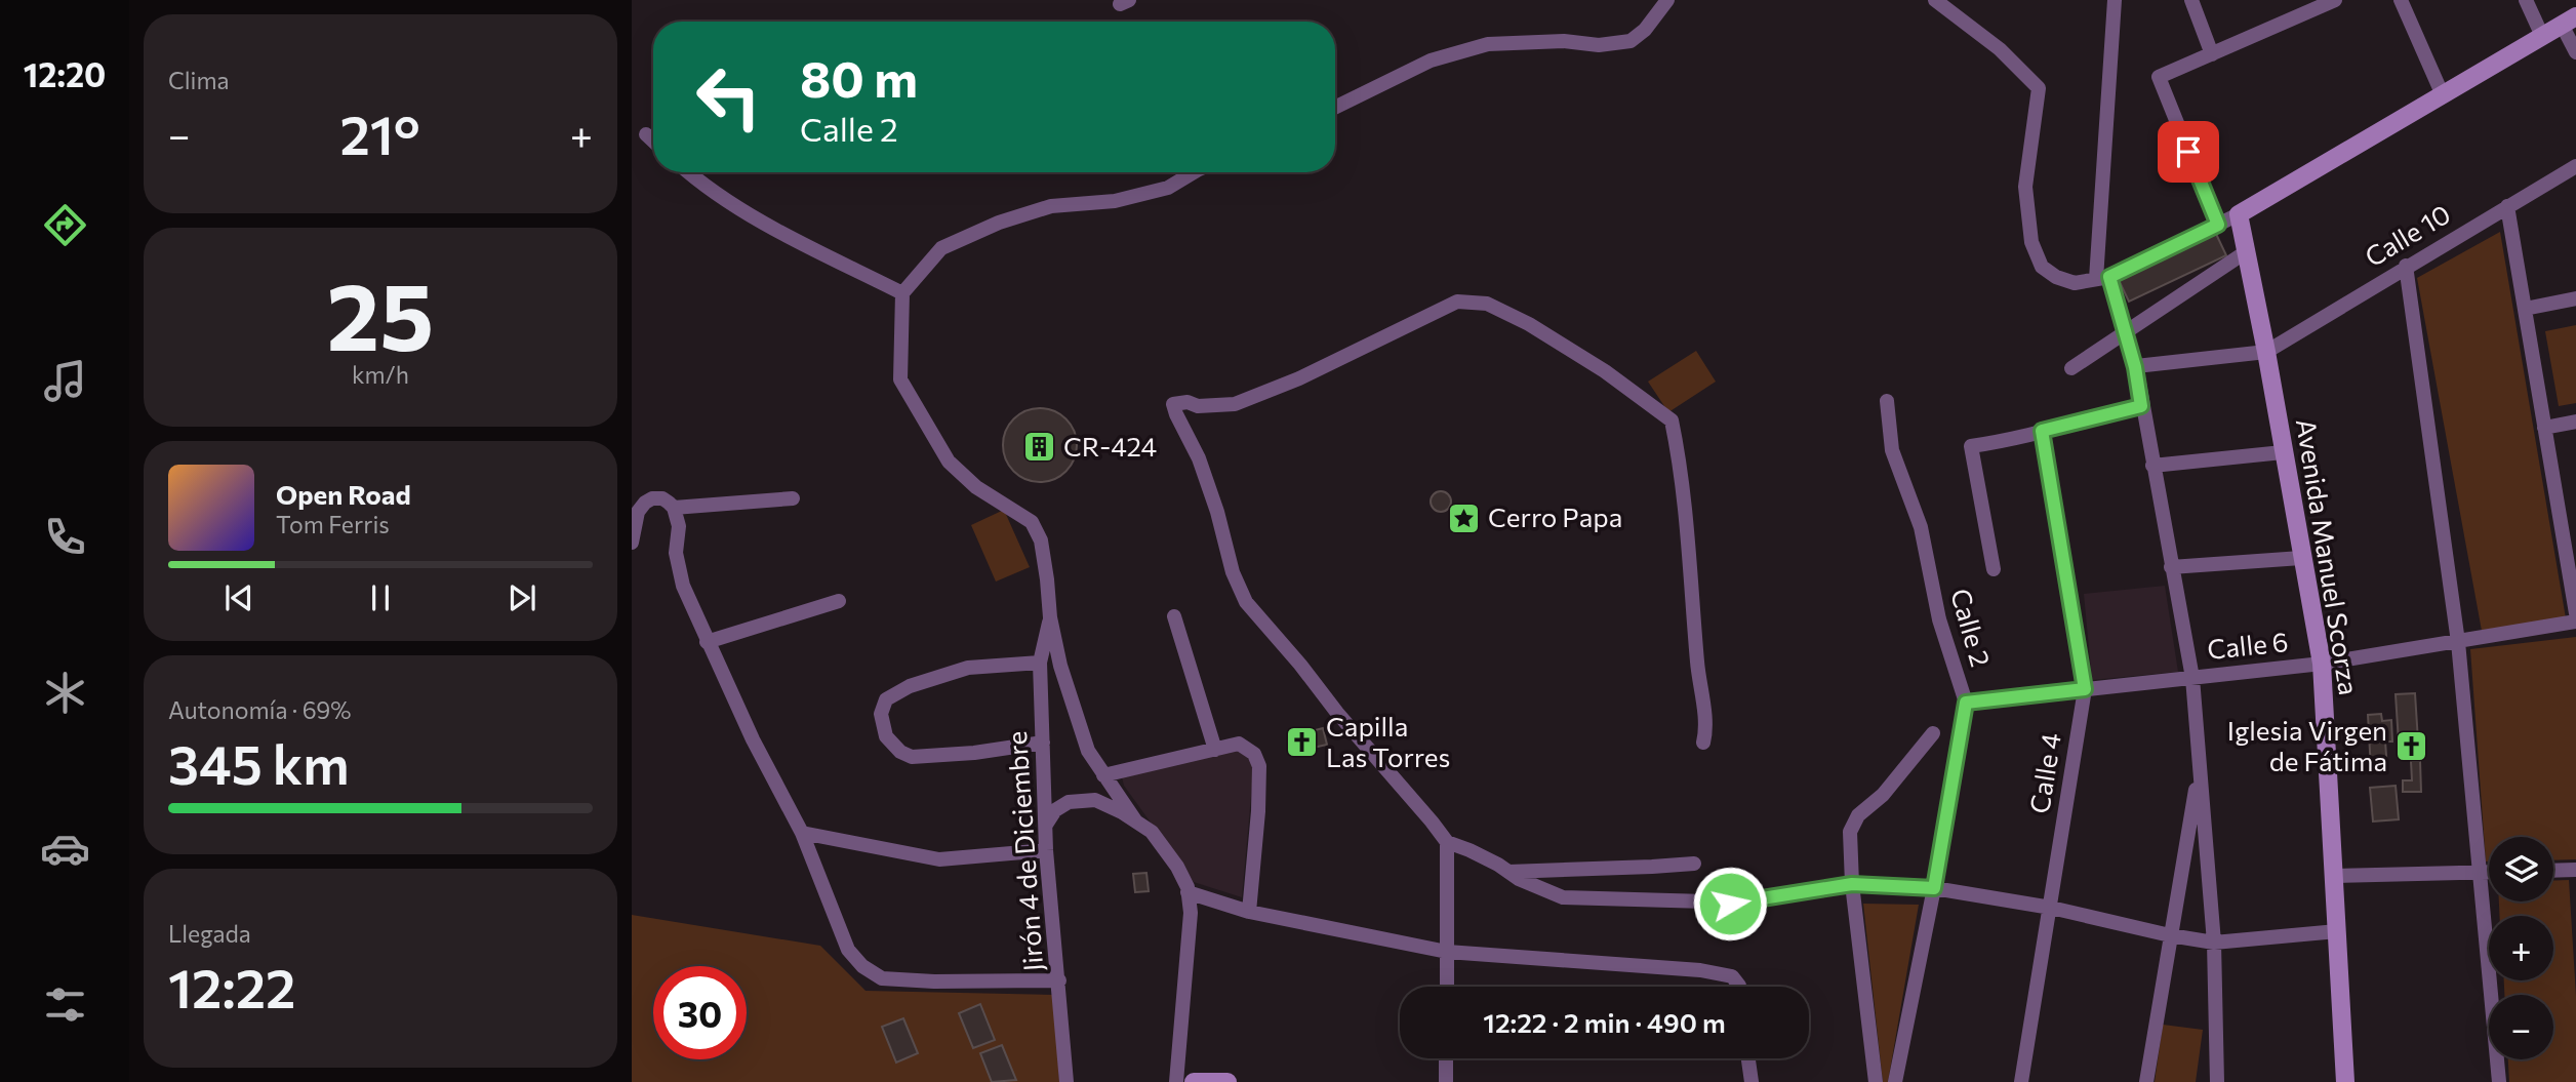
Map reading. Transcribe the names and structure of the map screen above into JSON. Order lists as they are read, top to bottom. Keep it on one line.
{"streets":{"street":["Calle 10","Avenida Manuel Scorza","Calle 2","Calle 6","Calle 4","Jirón 4 de Diciembre"]},"crossings":[["Calle 10","Avenida Manuel Scorza"],["Avenida Manuel Scorza","Calle 6"],["Calle 2","Calle 6"],["Calle 6","Calle 4"]],"places":{"building":["CR-424"],"place":["Cerro Papa"],"church":["Capilla Las Torres","Iglesia Virgen de Fátima"]},"page":{"tabs":"12:20","tile":["Clima",["25","km/h"],["Autonomía · 69%","345 km"],["Llegada","12:22"]],"turn":["80 m","Calle 2"],"heat":["−","21°","+"],"song":["Open Road","Tom Ferris"],"map_buttons":["+","−"],"limit":"30","trip":"12:22 · 2 min · 490 m"}}
